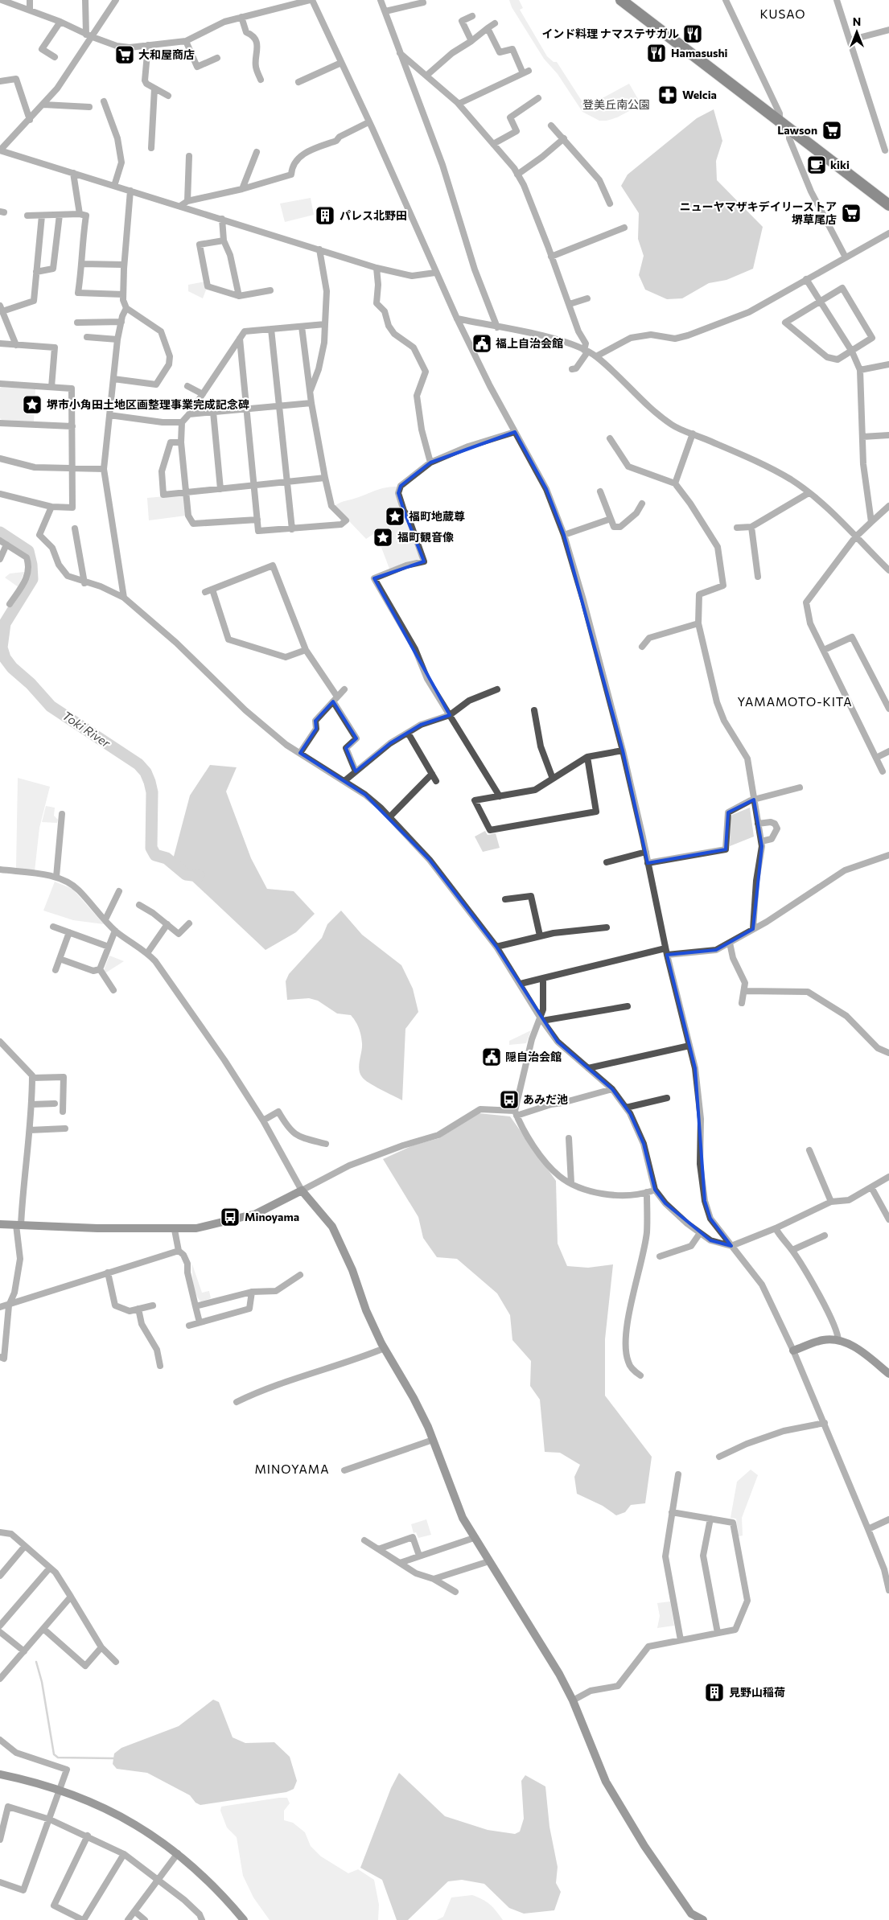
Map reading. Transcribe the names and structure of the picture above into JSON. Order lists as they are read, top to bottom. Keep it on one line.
{"districts":["KUSAO","YAMAMOTO-KITA","MINOYAMA"],"water":["Toki River"],"parks":["登美丘南公園"],"places":{"restaurant":["インド料理 ナマステサガル","Hamasushi"],"supermarket":["大和屋商店","Lawson","ニューヤマザキデイリーストア 堺草尾店"],"pharmacy":["Welcia"],"cafe":["kiki"],"building":["パレス北野田","見野山稲荷"],"public building":["福上自治会館","隠自治会館"],"place":["堺市小角田土地区画整理事業完成記念碑","福町地蔵尊","福町観音像"],"bus stop":["あみだ池","Minoyama"]},"north":"top"}
